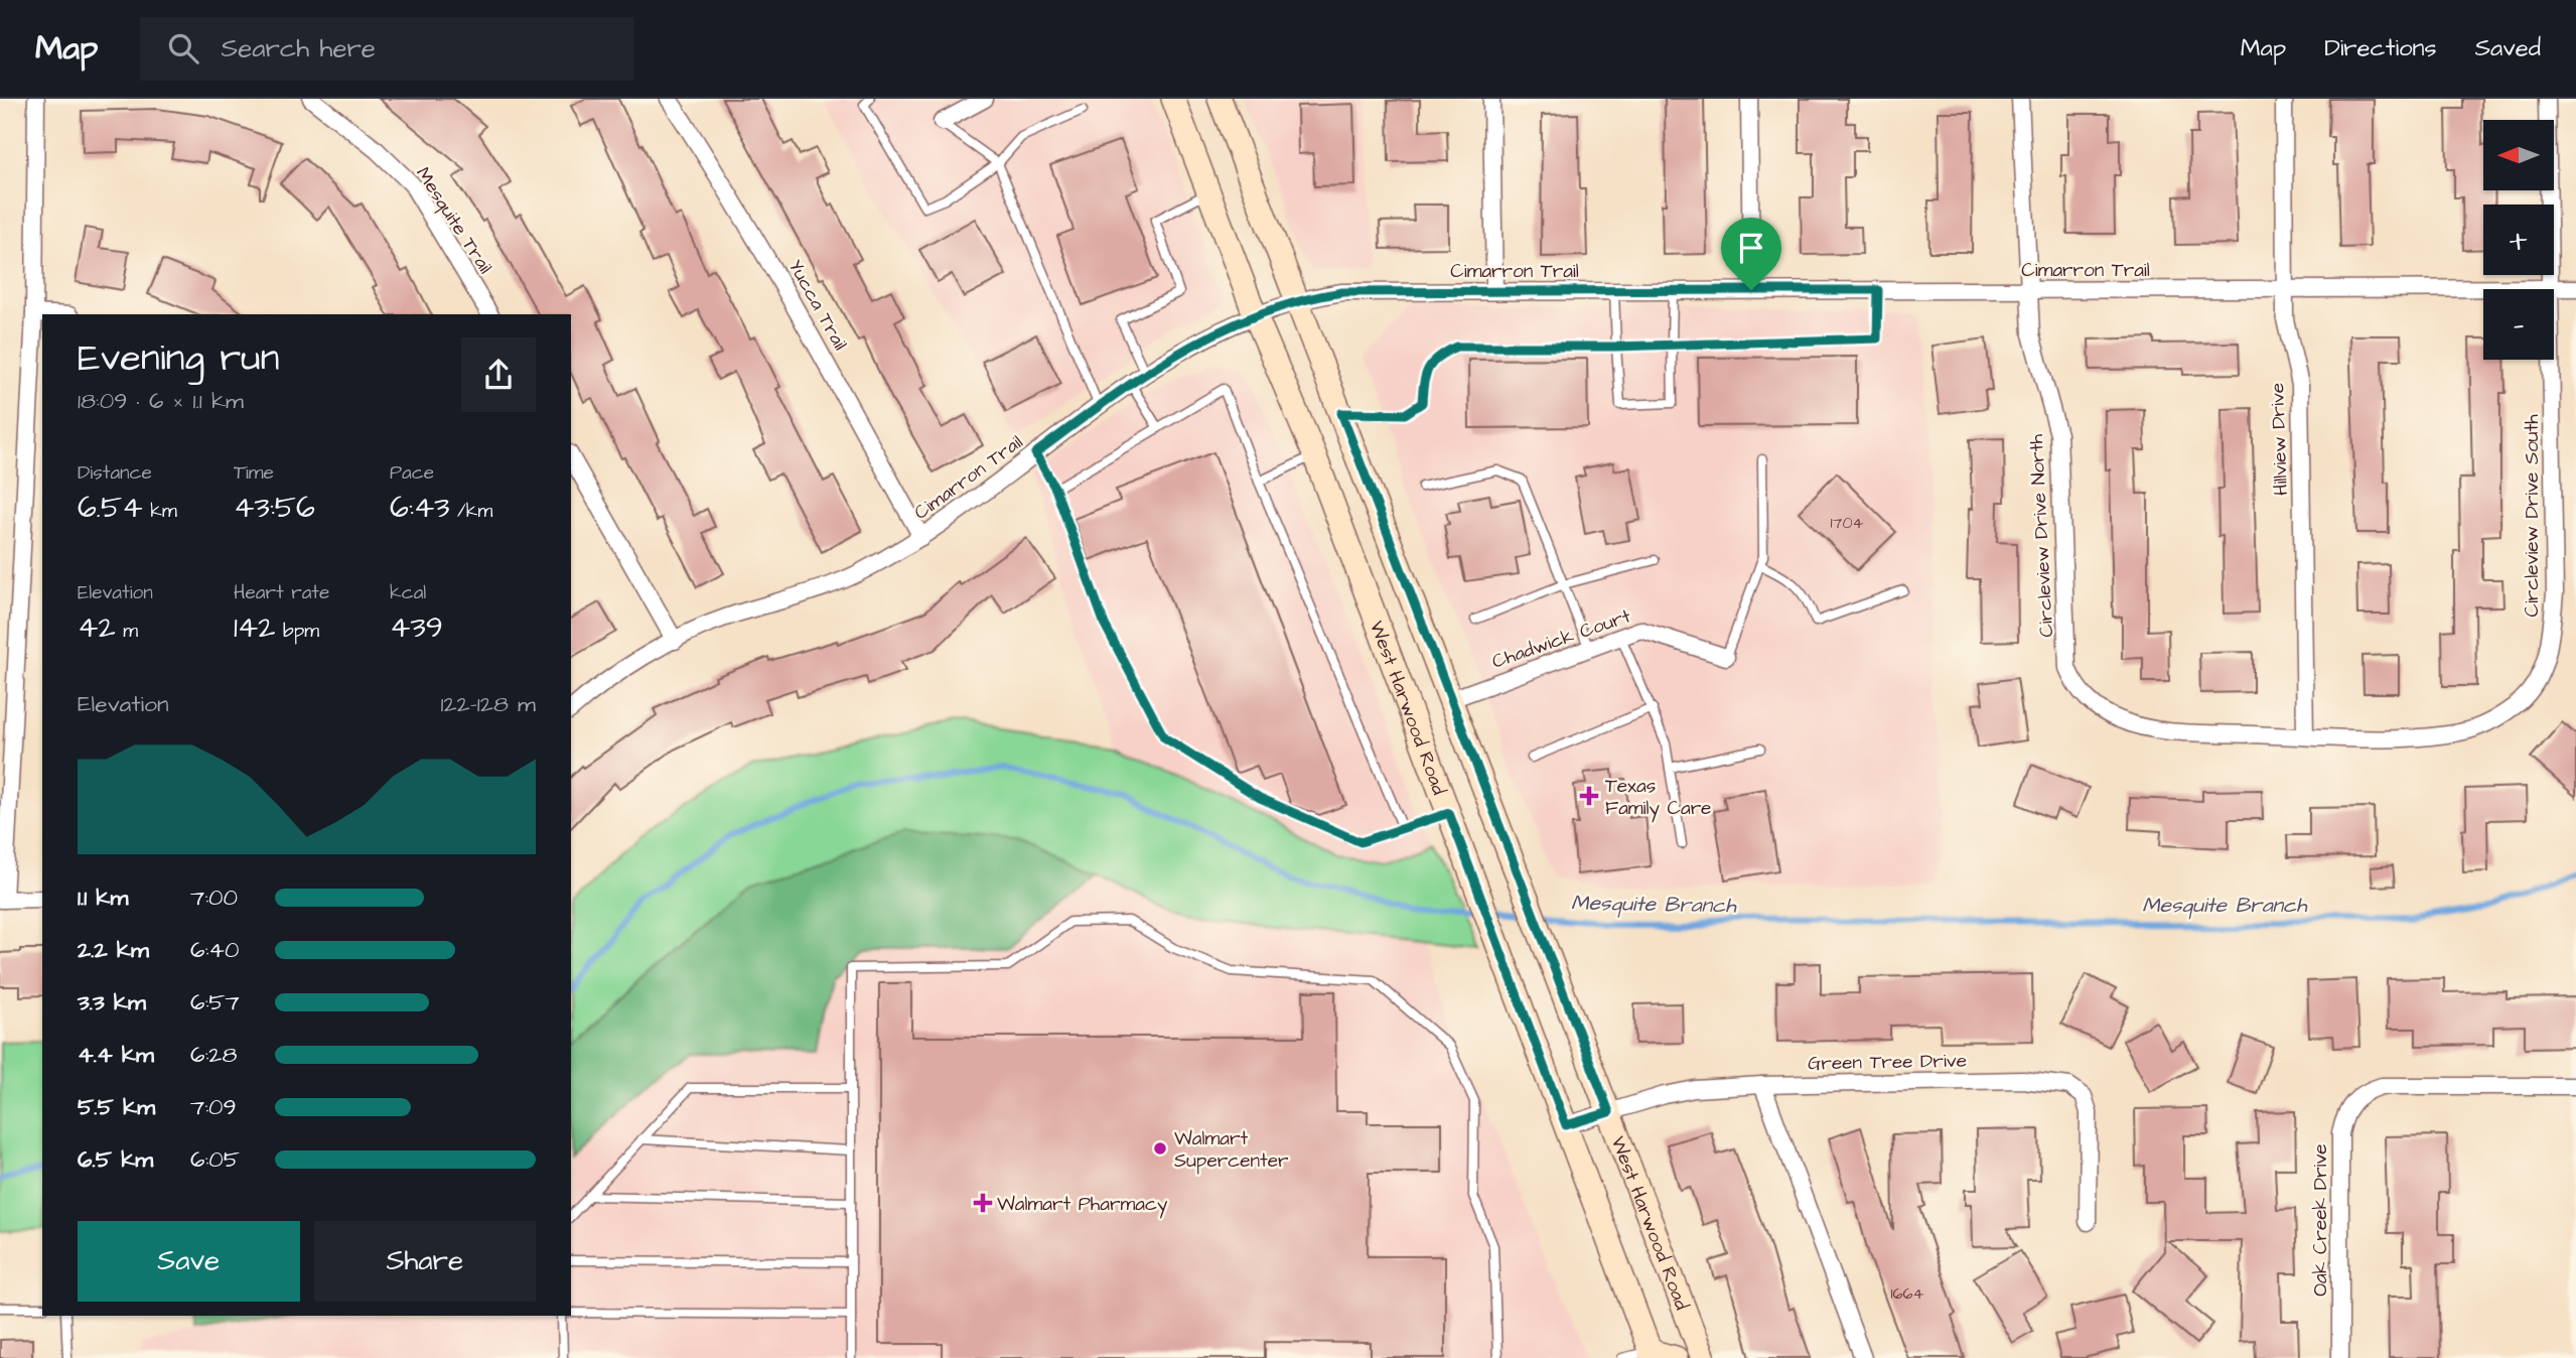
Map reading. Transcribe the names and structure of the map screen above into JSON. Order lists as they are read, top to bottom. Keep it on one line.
{"streets":{"main road":["West Harwood Road"],"street":["Mesquite Trail","Cimarron Trail","Yucca Trail","Hillview Drive","Circleview Drive South","Circleview Drive North","Chadwick Court","Green Tree Drive","Oak Creek Drive"]},"crossings":[["Cimarron Trail","Yucca Trail"],["Cimarron Trail","Hillview Drive"],["Cimarron Trail","Circleview Drive South"],["Cimarron Trail","Circleview Drive North"],["Cimarron Trail","West Harwood Road"],["Hillview Drive","Circleview Drive South"],["Hillview Drive","Circleview Drive North"],["Circleview Drive South","Circleview Drive North"],["Chadwick Court","West Harwood Road"],["West Harwood Road","Green Tree Drive"]],"water":["Mesquite Branch"],"places":{"health":["Texas Family Care","Walmart Pharmacy"],"other":["Walmart Supercenter"]},"house_numbers":["1704","1664"],"north":"left","page":{"header":"Map","search":"Search here","nav":["Map","Directions","Saved"],"map_buttons":["+","−"],"heading":["Evening run","18:09 · 6 × 1.1 km"],"stats":[["Distance","6.54 km"],["Time","43:56"],["Pace","6:43 /km"],["Elevation","42 m"],["Heart rate","142 bpm"],["kcal","439"]],"chart":["Elevation","122–128 m"],"list":[{"name":"1.1 km","note":"7:00"},{"name":"2.2 km","note":"6:40"},{"name":"3.3 km","note":"6:57"},{"name":"4.4 km","note":"6:28"},{"name":"5.5 km","note":"7:09"},{"name":"6.5 km","note":"6:05"}],"buttons":["Save","Share"]}}
